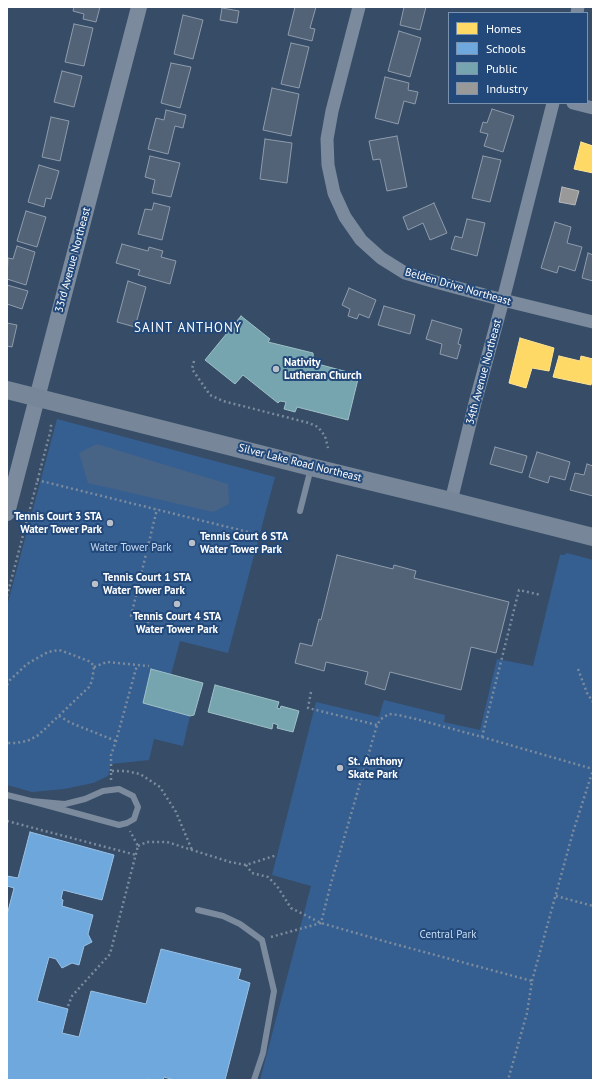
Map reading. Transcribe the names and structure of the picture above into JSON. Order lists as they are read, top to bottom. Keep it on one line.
{"streets":{"main road":["Silver Lake Road Northeast"],"street":["33rd Avenue Northeast","Belden Drive Northeast","34th Avenue Northeast"]},"crossings":[["33rd Avenue Northeast","Silver Lake Road Northeast"],["Belden Drive Northeast","34th Avenue Northeast"],["34th Avenue Northeast","Silver Lake Road Northeast"]],"districts":["SAINT ANTHONY"],"parks":["Water Tower Park","Central Park"],"places":["Nativity Lutheran Church","Tennis Court 3 STA Water Tower Park","Tennis Court 6 STA Water Tower Park","Tennis Court 1 STA Water Tower Park","Tennis Court 4 STA Water Tower Park","St. Anthony Skate Park"],"legend":["Homes","Schools","Public","Industry"]}
